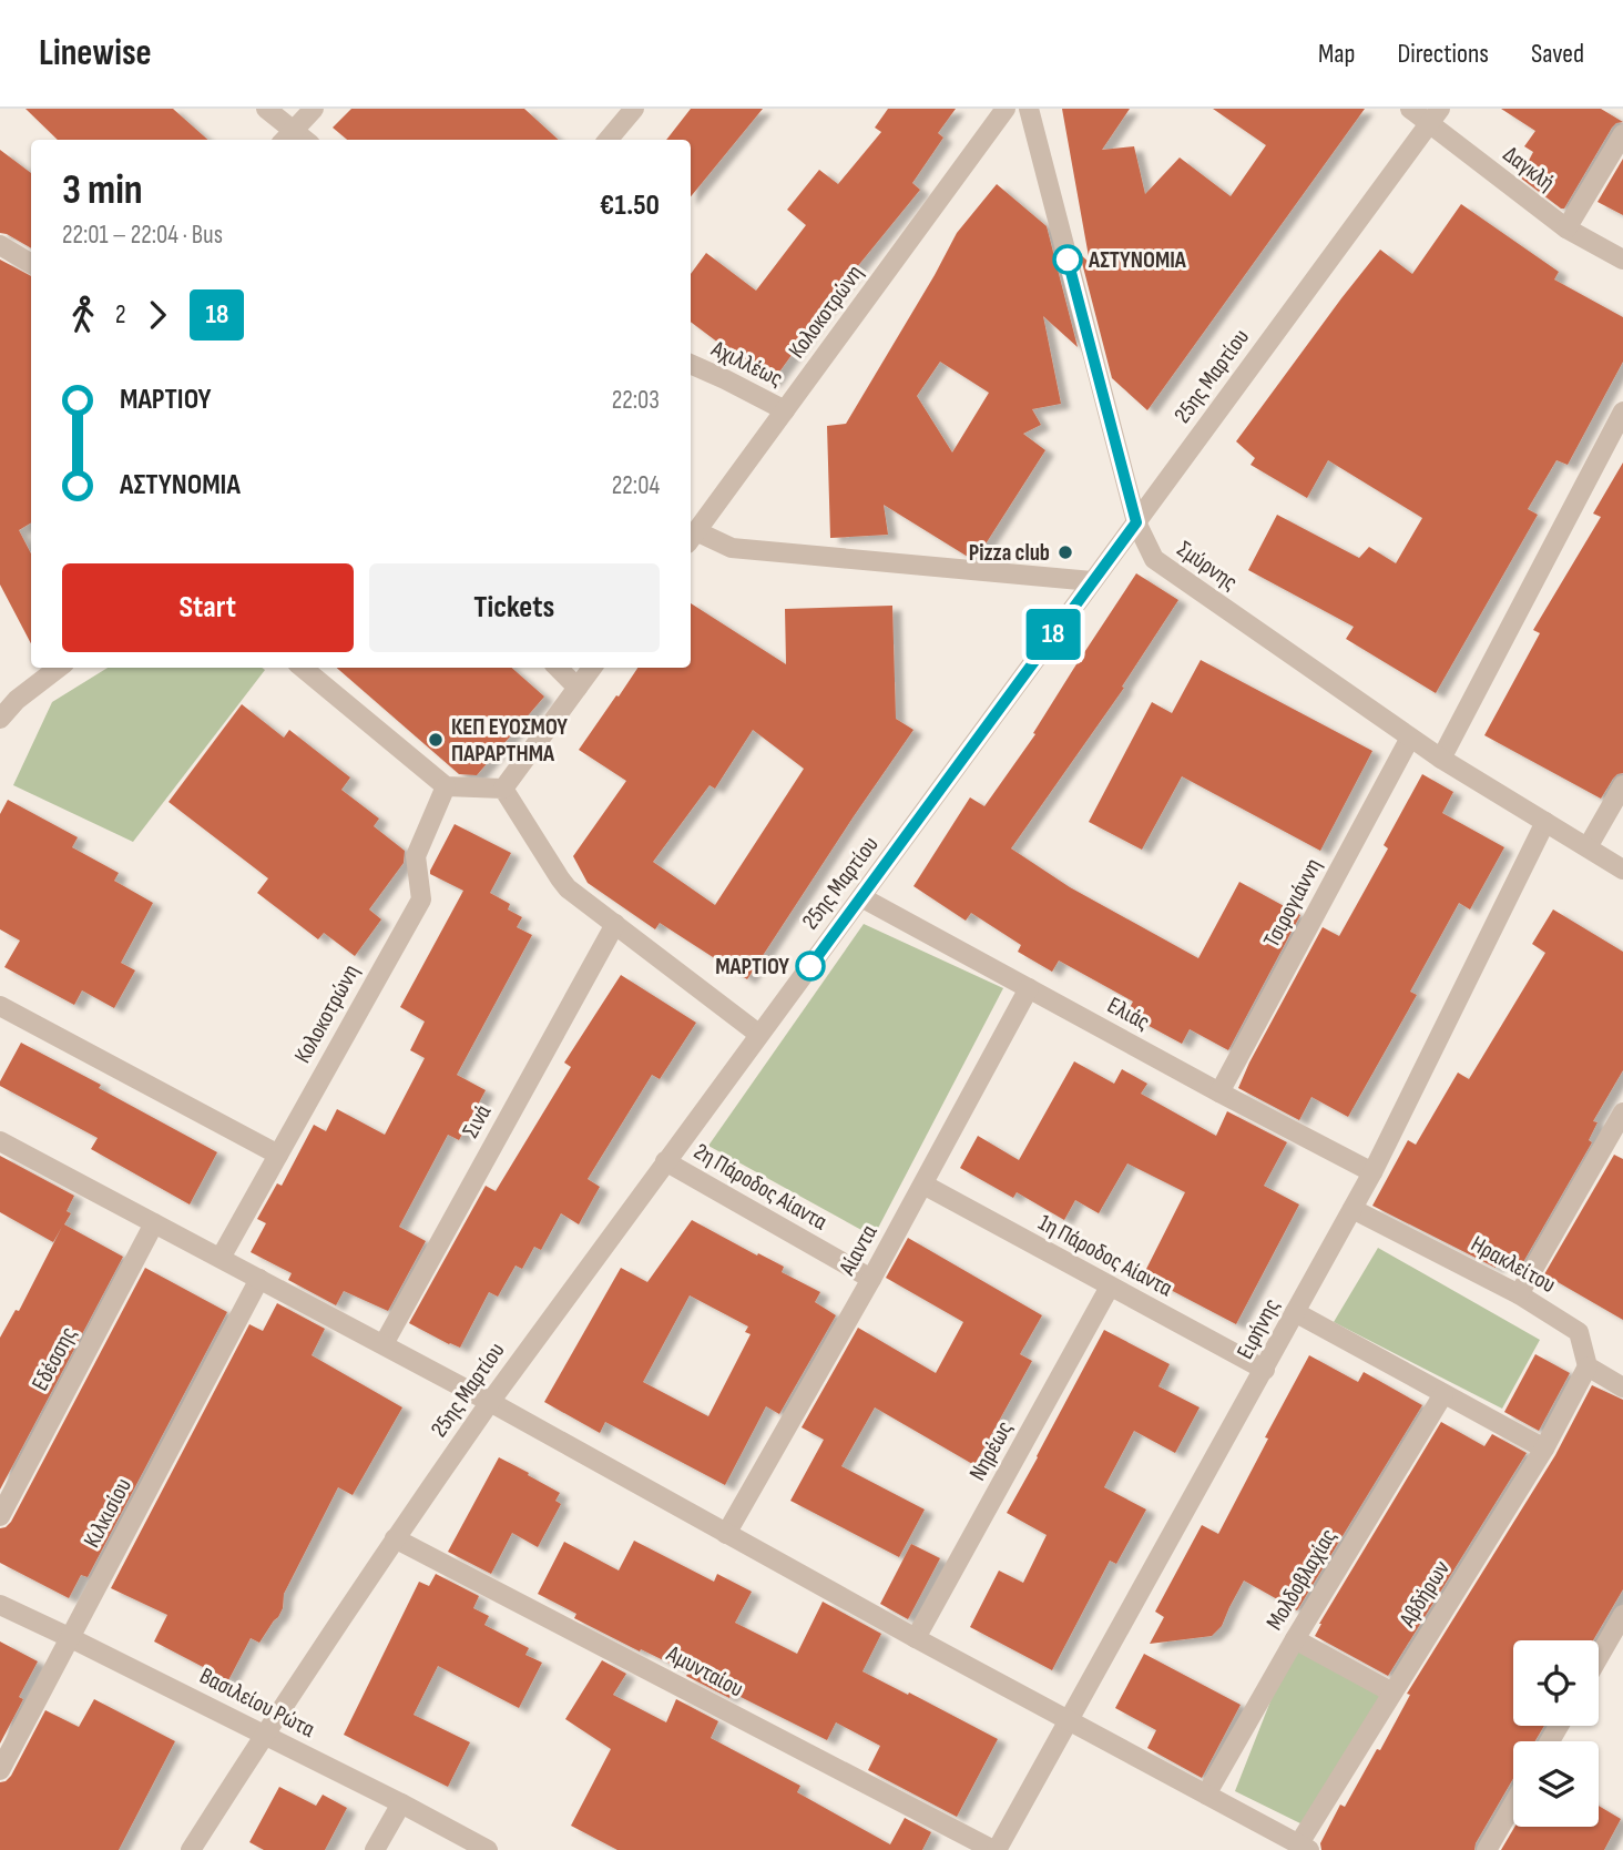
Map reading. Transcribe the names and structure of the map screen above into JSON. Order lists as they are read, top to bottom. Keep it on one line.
{"streets":{"street":["Δαγκλή","Κολοκοτρώνη","Αχιλλέως","25ης Μαρτίου","Σμύρνης","Τσιρογιάννη","Ελιάς","Σινά","2η Πάροδος Αίαντα","Αίαντα","1η Πάροδος Αίαντα","Ηρακλείτου","Ειρήνης","Εδέσσης","Νηρέως","Κιλκισίου","Μολδοβλαχίας","Αβδήρων","Αμυνταίου","Βασιλείου Ρώτα"]},"crossings":[["Δαγκλή","25ης Μαρτίου"],["Κολοκοτρώνη","Αχιλλέως"],["25ης Μαρτίου","Σμύρνης"],["25ης Μαρτίου","Ελιάς"],["25ης Μαρτίου","2η Πάροδος Αίαντα"],["25ης Μαρτίου","Αμυνταίου"],["25ης Μαρτίου","Βασιλείου Ρώτα"],["Σμύρνης","Τσιρογιάννη"],["Σμύρνης","Ειρήνης"],["Τσιρογιάννη","Ελιάς"],["Ελιάς","Αίαντα"],["Ελιάς","Ειρήνης"],["2η Πάροδος Αίαντα","Αίαντα"],["Αίαντα","1η Πάροδος Αίαντα"],["1η Πάροδος Αίαντα","Ειρήνης"],["1η Πάροδος Αίαντα","Νηρέως"],["Ηρακλείτου","Ειρήνης"],["Ηρακλείτου","Αβδήρων"],["Ειρήνης","Αμυνταίου"],["Κιλκισίου","Βασιλείου Ρώτα"]],"places":["ΑΣΤΥΝΟΜΙΑ","Pizza club","ΚΕΠ ΕΥΟΣΜΟΥ ΠΑΡΑΡΤΗΜΑ","ΜΑΡΤΙΟΥ"],"lines":["bus line 18"],"page":{"header":"Linewise","nav":["Map","Directions","Saved"],"on_map":"18","heading":["3 min","22:01 – 22:04 · Bus","€1.50"],"legs":["2","18"],"list":[{"name":"ΜΑΡΤΙΟΥ","value":"22:03"},{"name":"ΑΣΤΥΝΟΜΙΑ","value":"22:04"}],"buttons":["Start","Tickets"]}}
